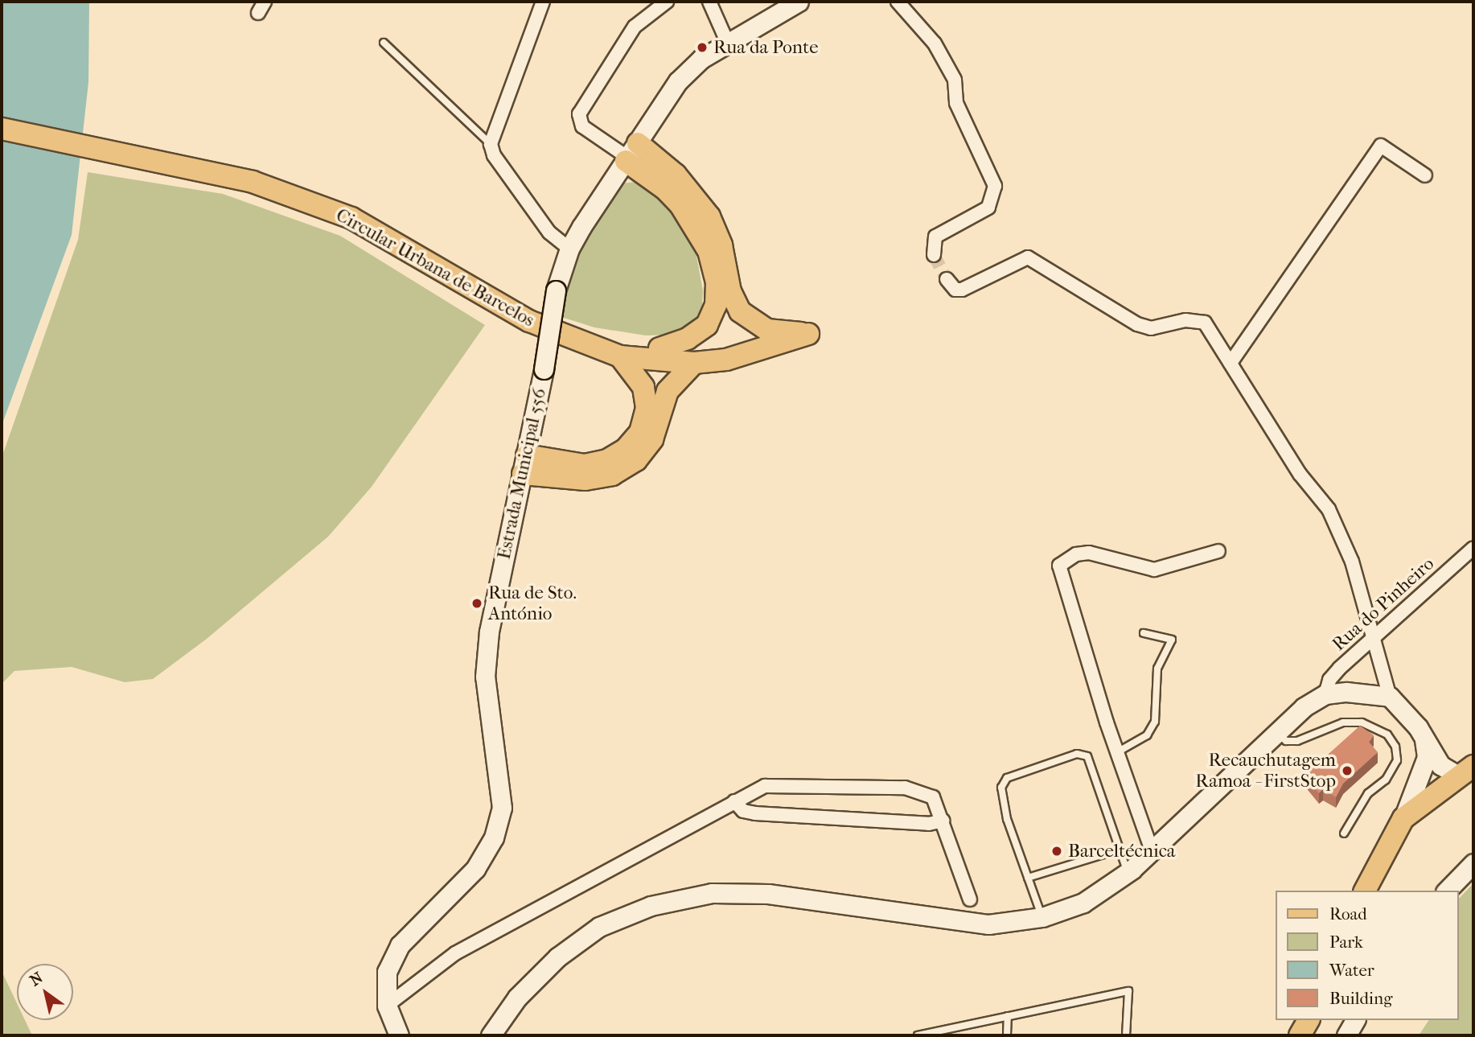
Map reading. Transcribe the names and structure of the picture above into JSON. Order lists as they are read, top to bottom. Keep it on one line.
{"streets":{"main road":["Circular Urbana de Barcelos","Estrada Municipal 556"],"street":["Rua do Pinheiro"]},"places":["Rua da Ponte","Rua de Sto. António","Recauchutagem Ramoa - FirstStop","Barceltécnica"],"legend":["Road","Park","Water","Building"],"north":"top left"}
